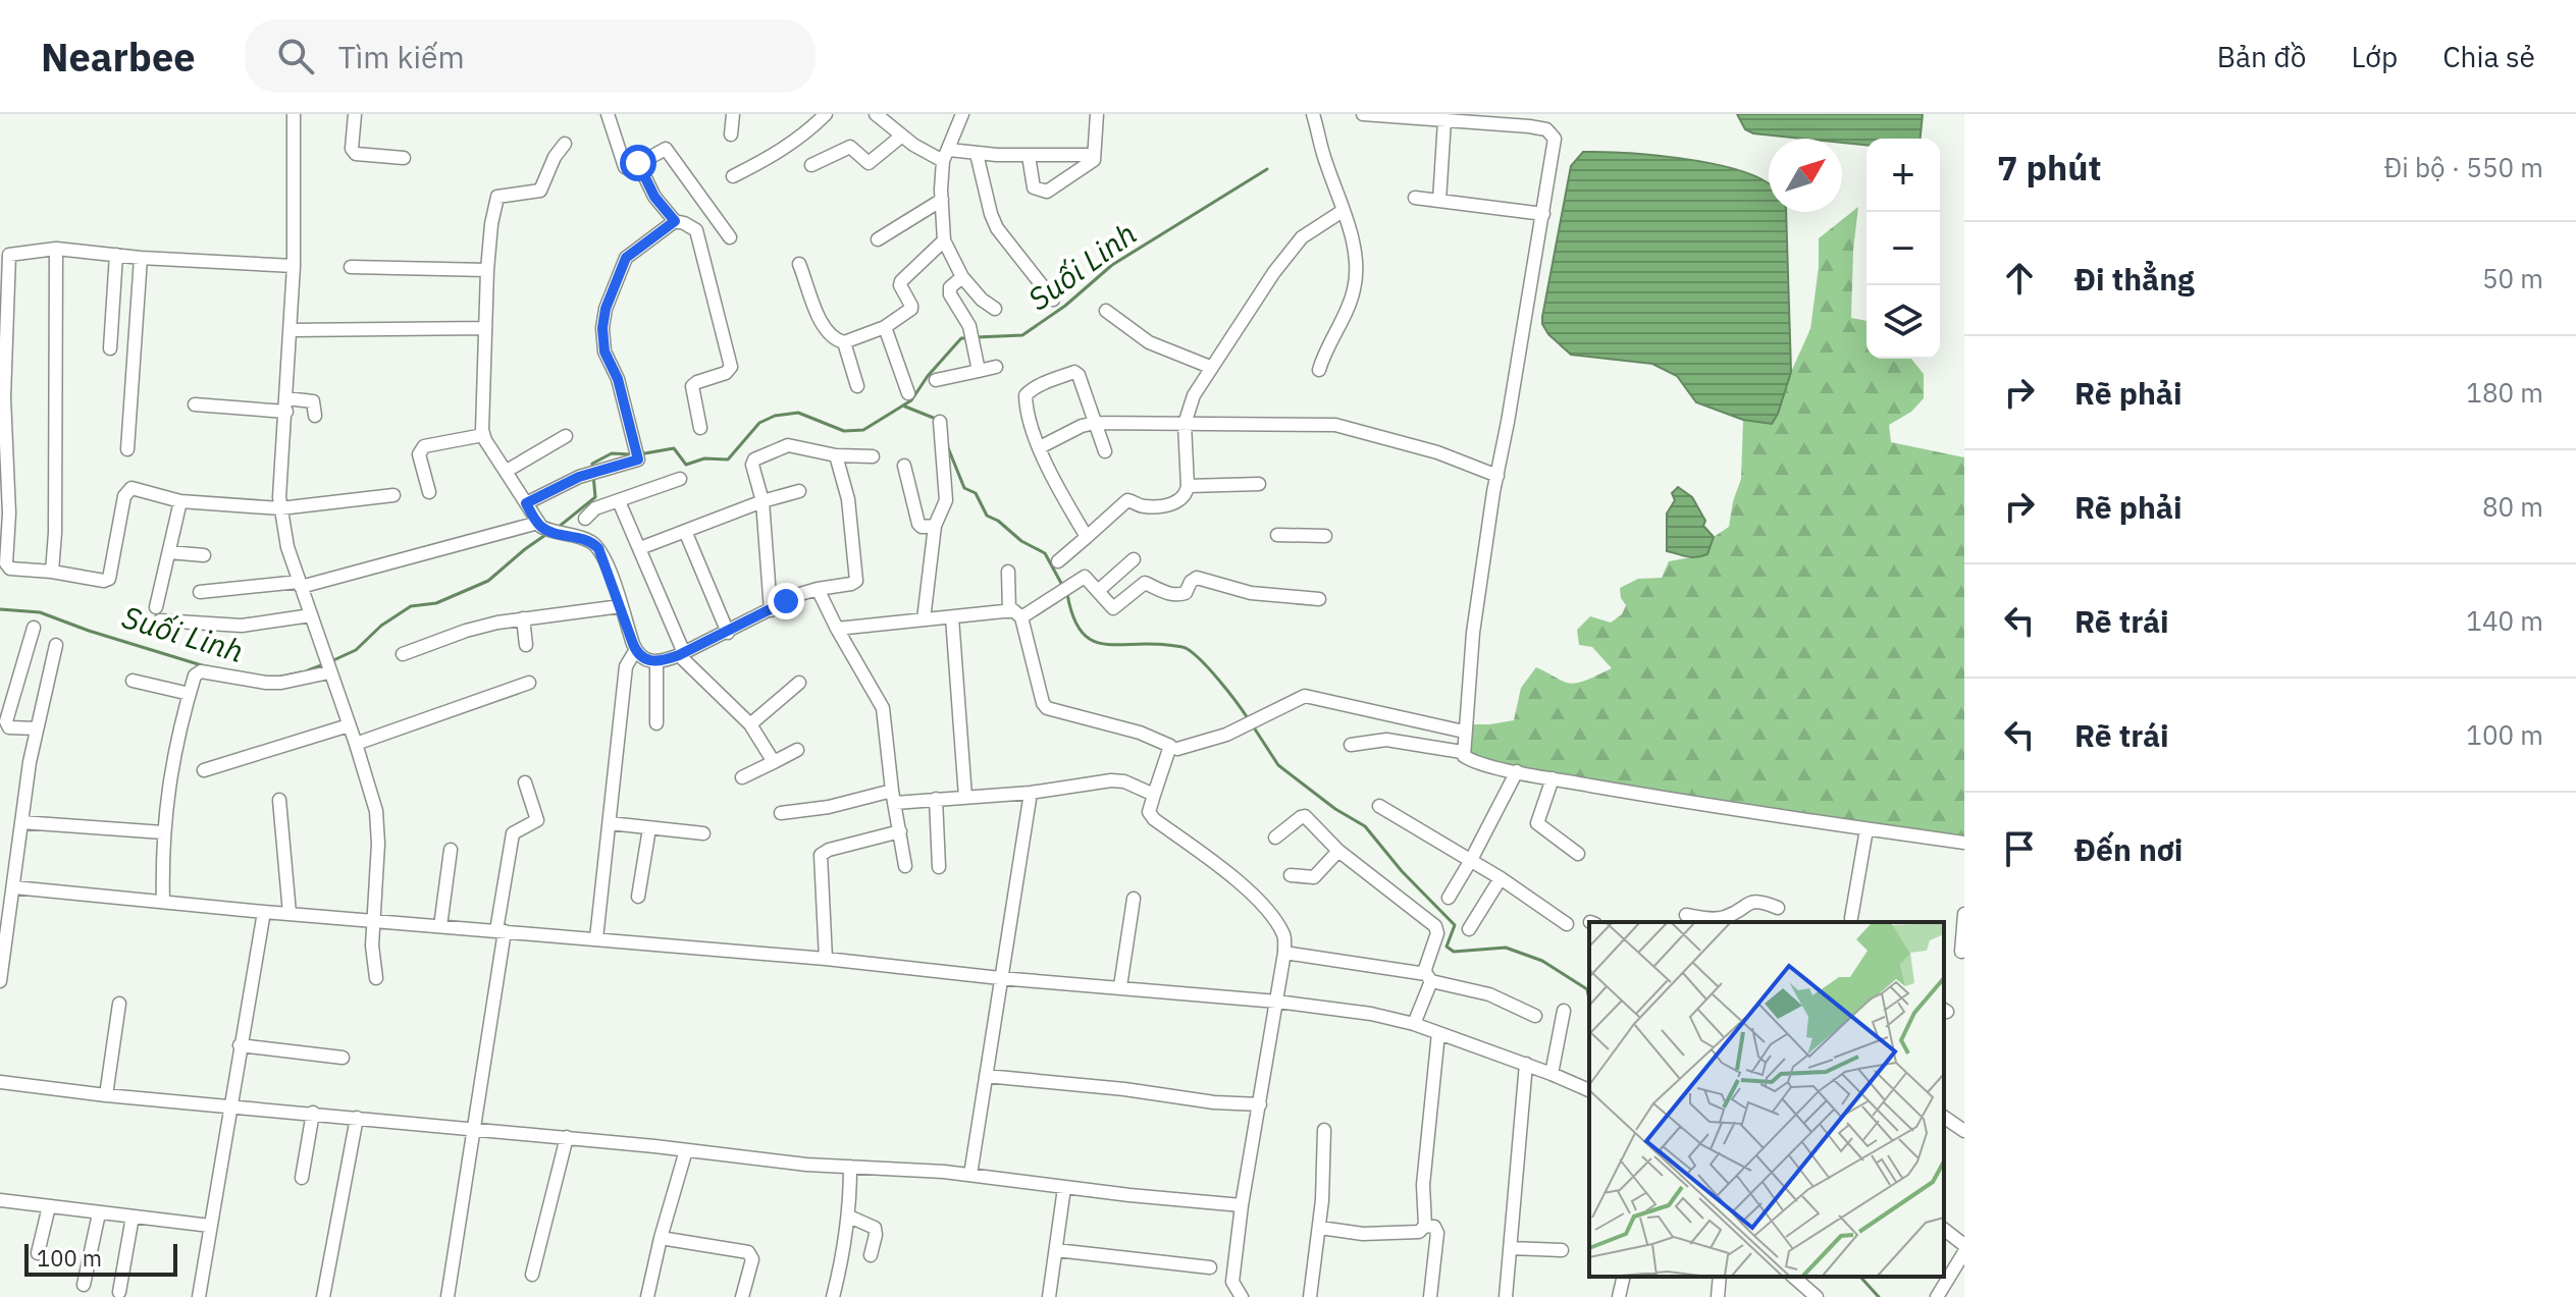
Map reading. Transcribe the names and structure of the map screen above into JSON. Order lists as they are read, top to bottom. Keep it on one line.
{"water":["Suối Linh"],"scale_bar":"100 m","north":"top right","page":{"header":"Nearbee","search":"Tìm kiếm","nav":["Bản đồ","Lớp","Chia sẻ"],"heading":["7 phút","Đi bộ · 550 m"],"map_buttons":["+","−"],"list":[["Đi thẳng","50 m"],["Rẽ phải","180 m"],["Rẽ phải","80 m"],["Rẽ trái","140 m"],["Rẽ trái","100 m"],"Đến nơi"],"scale":"100 m"}}
